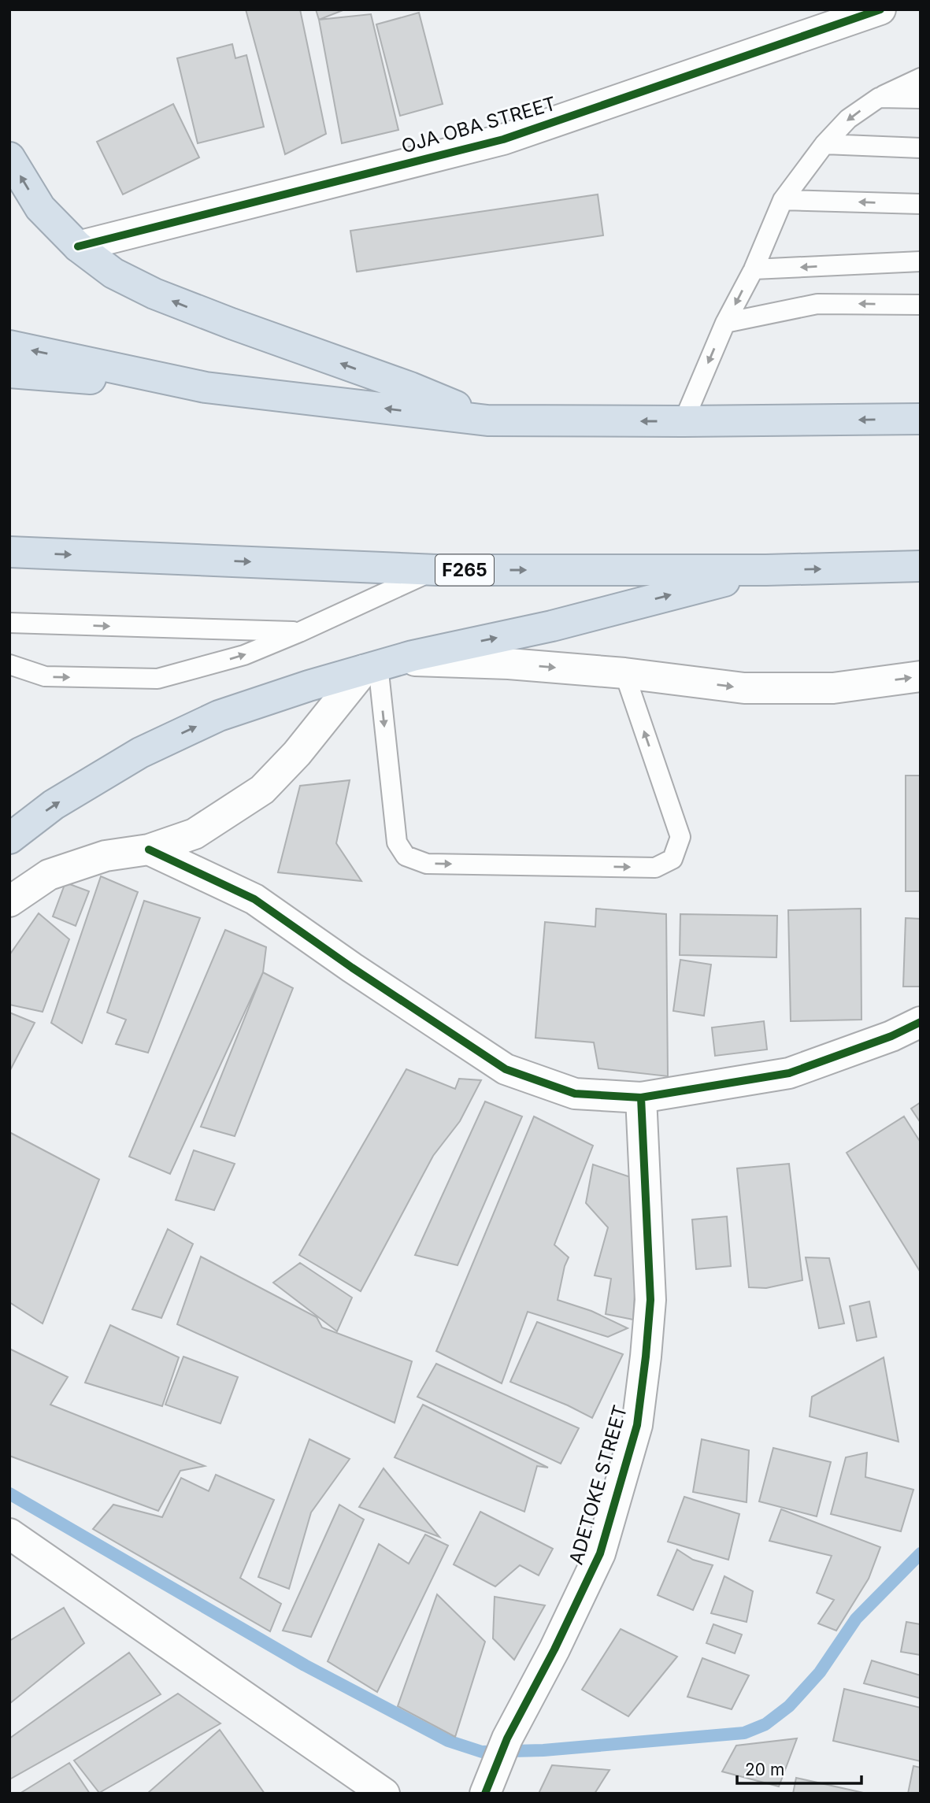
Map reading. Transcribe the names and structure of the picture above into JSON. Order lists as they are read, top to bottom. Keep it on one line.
{"streets":{"highway":["F265"],"street":["OJA OBA STREET","ADETOKE STREET"]},"scale_bar":"20 m"}
